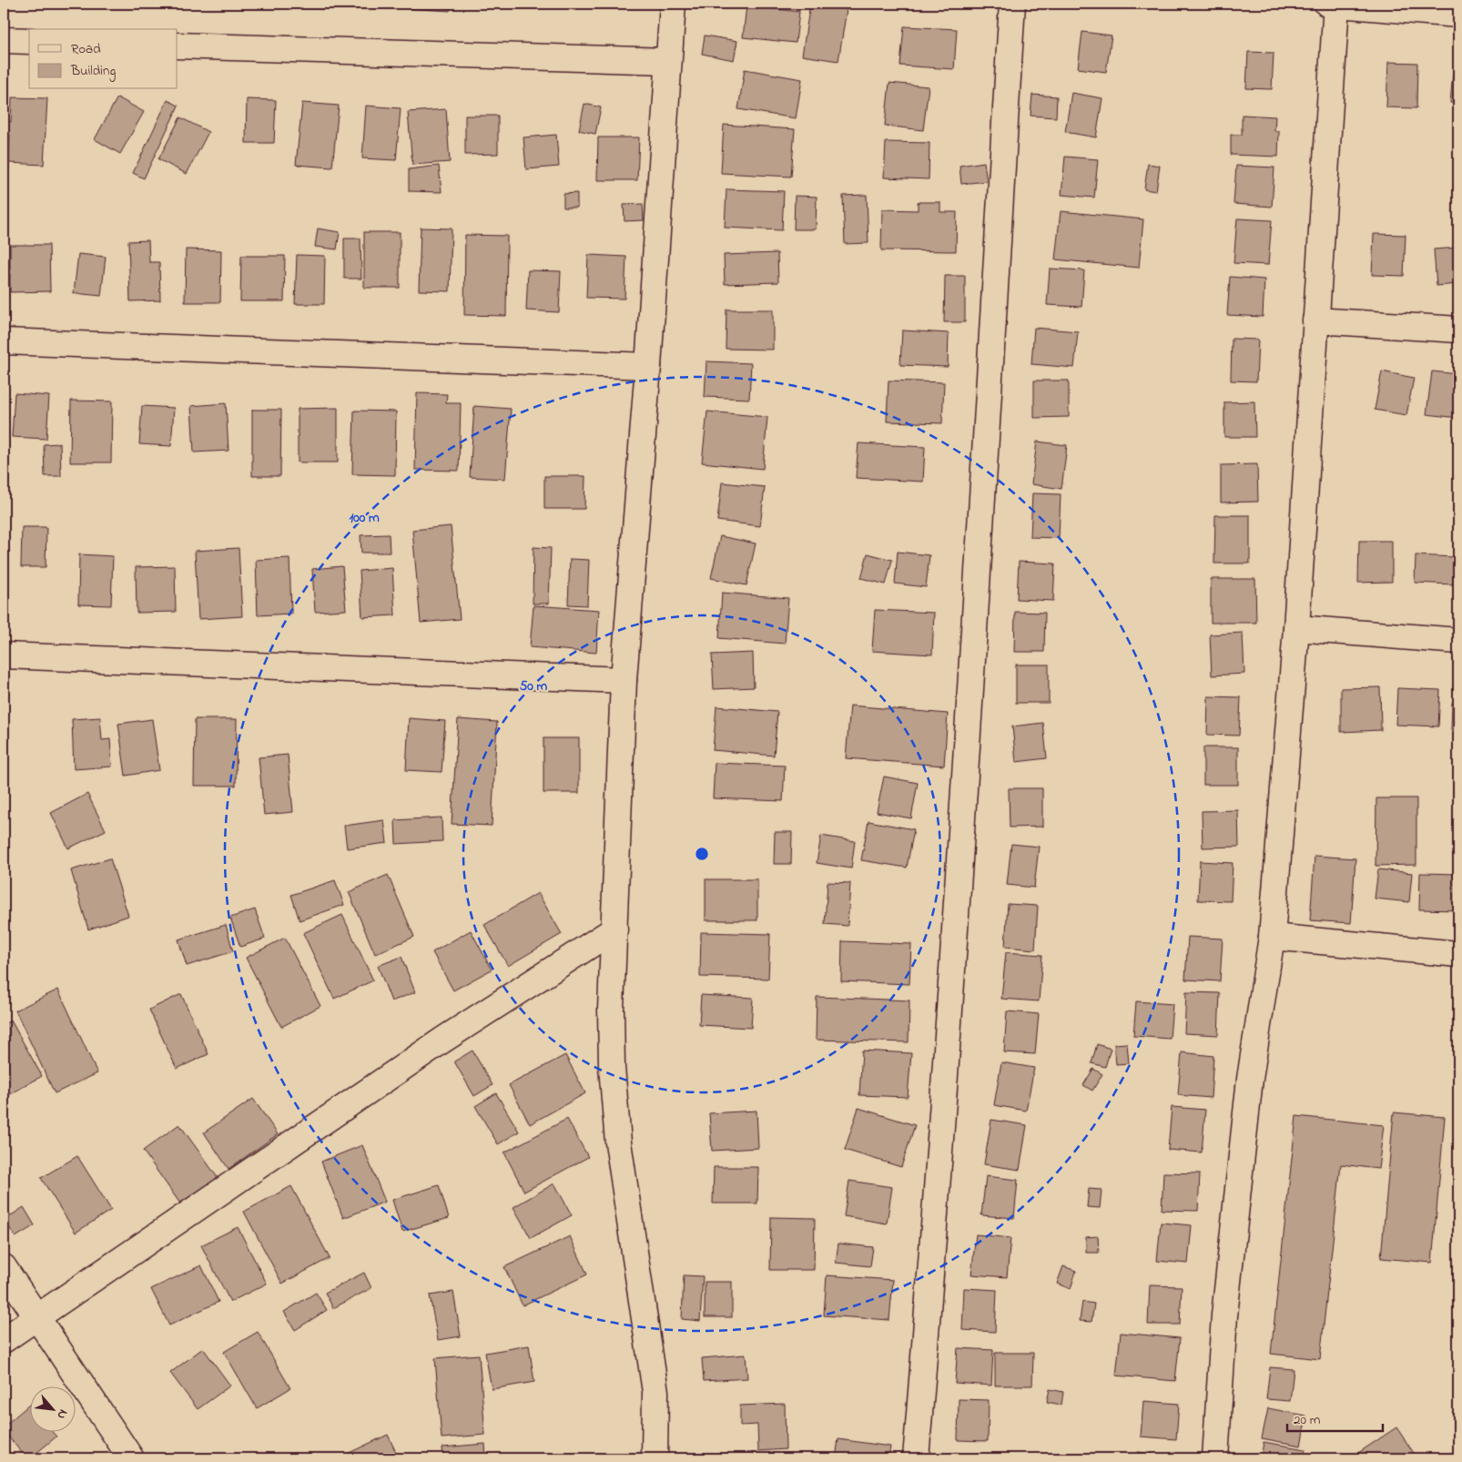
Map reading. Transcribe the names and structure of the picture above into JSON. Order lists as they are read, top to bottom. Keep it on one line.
{"legend":["Road","Building"],"scale_bar":"20 m","north":"bottom right","rings":["100 m","50 m"]}
